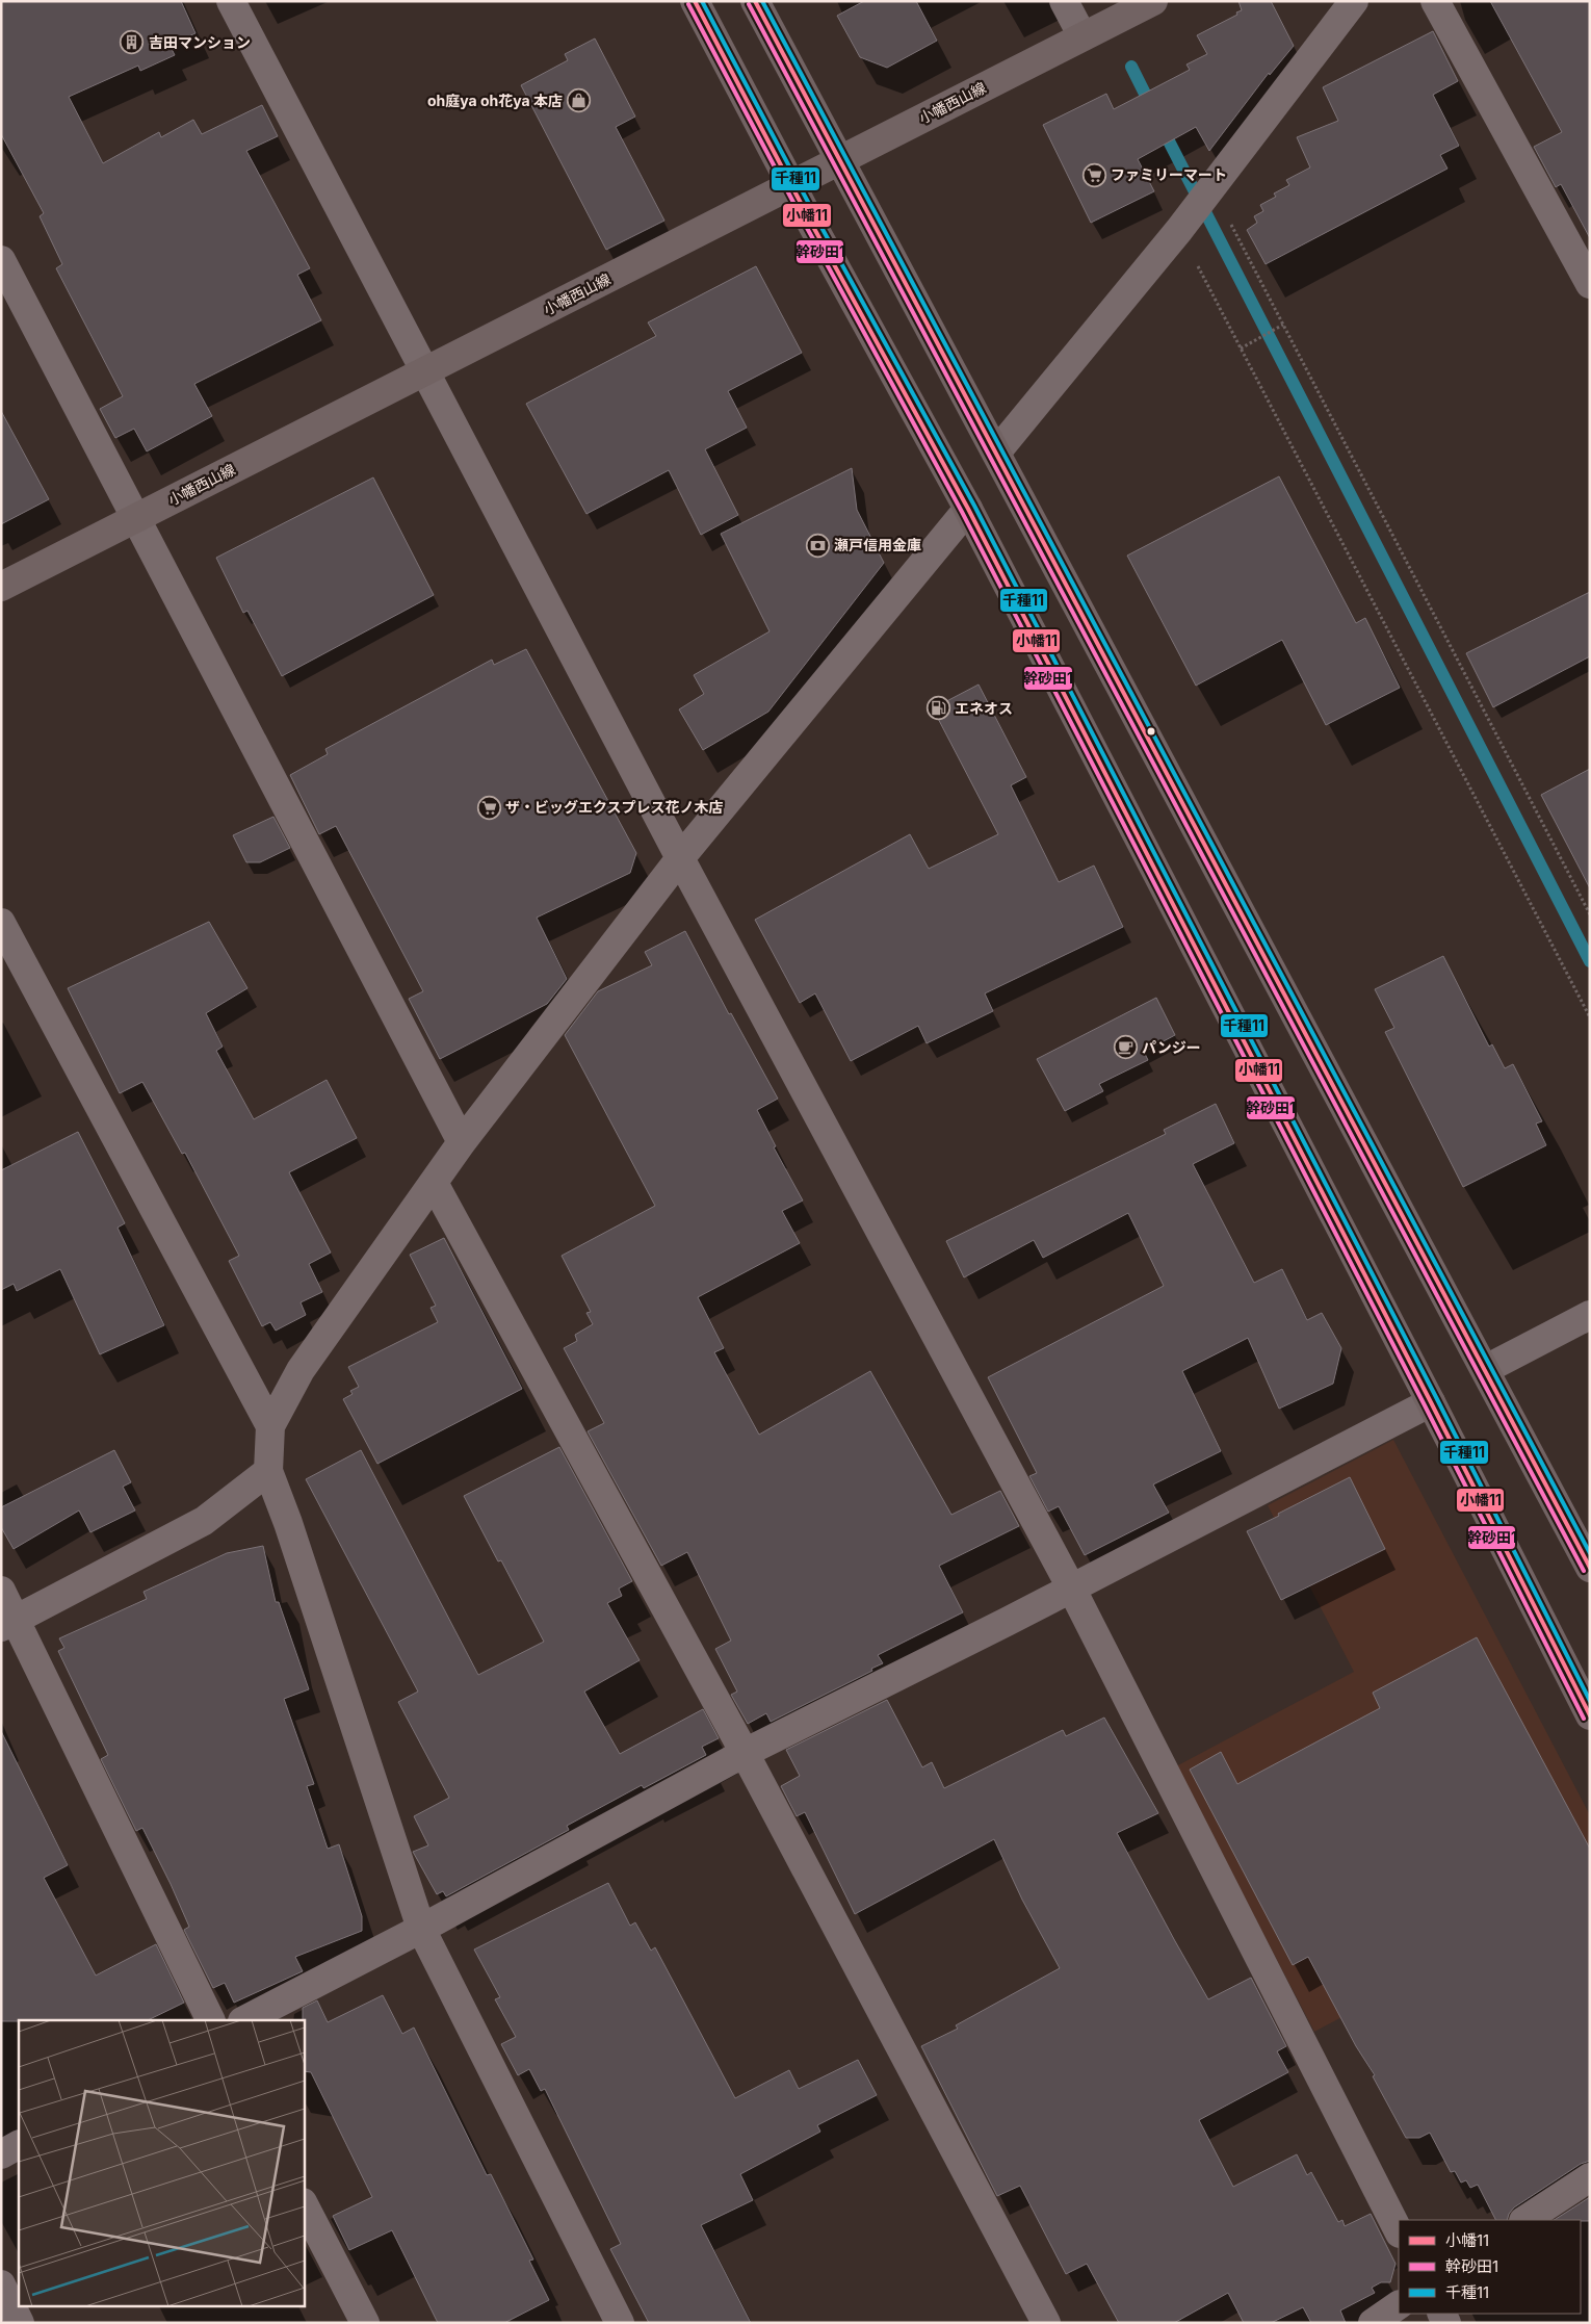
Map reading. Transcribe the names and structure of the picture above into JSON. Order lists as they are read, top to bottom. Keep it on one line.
{"streets":{"street":["小幡西山線"]},"places":{"building":["吉田マンション"],"shop":["oh庭ya oh花ya 本店"],"supermarket":["ファミリーマート","ザ・ビッグエクスプレス花ノ木店"],"bank":["瀬戸信用金庫"],"fuel station":["エネオス"],"cafe":["パンジー"]},"lines":["transit line 小幡11","transit line 千種11","transit line 幹砂田1"],"legend":["小幡11","幹砂田1","千種11"]}
